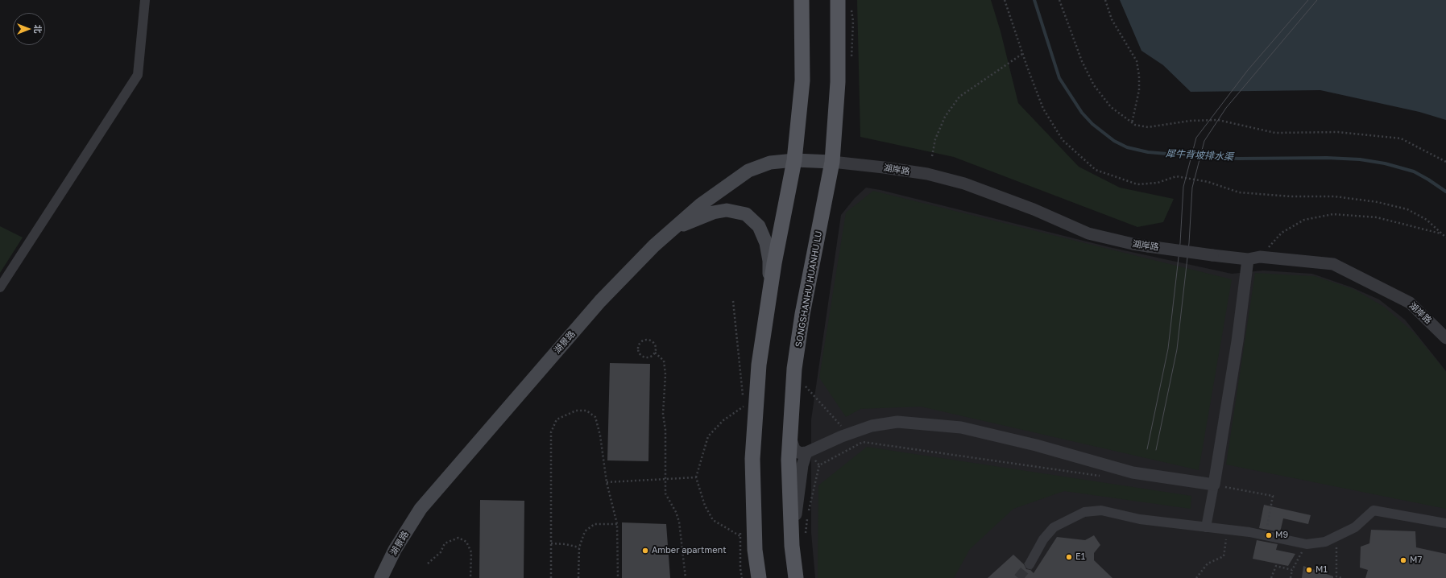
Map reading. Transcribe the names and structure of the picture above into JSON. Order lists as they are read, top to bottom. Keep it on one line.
{"streets":{"main road":["SONGSHANHU HUANHU LU","湖景路"],"street":["湖岸路"]},"crossings":[["湖岸路","SONGSHANHU HUANHU LU"],["湖岸路","湖景路"],["SONGSHANHU HUANHU LU","湖景路"]],"water":["犀牛背坡排水渠"],"places":["M9","Amber apartment","E1","M7","M1"],"north":"right"}
